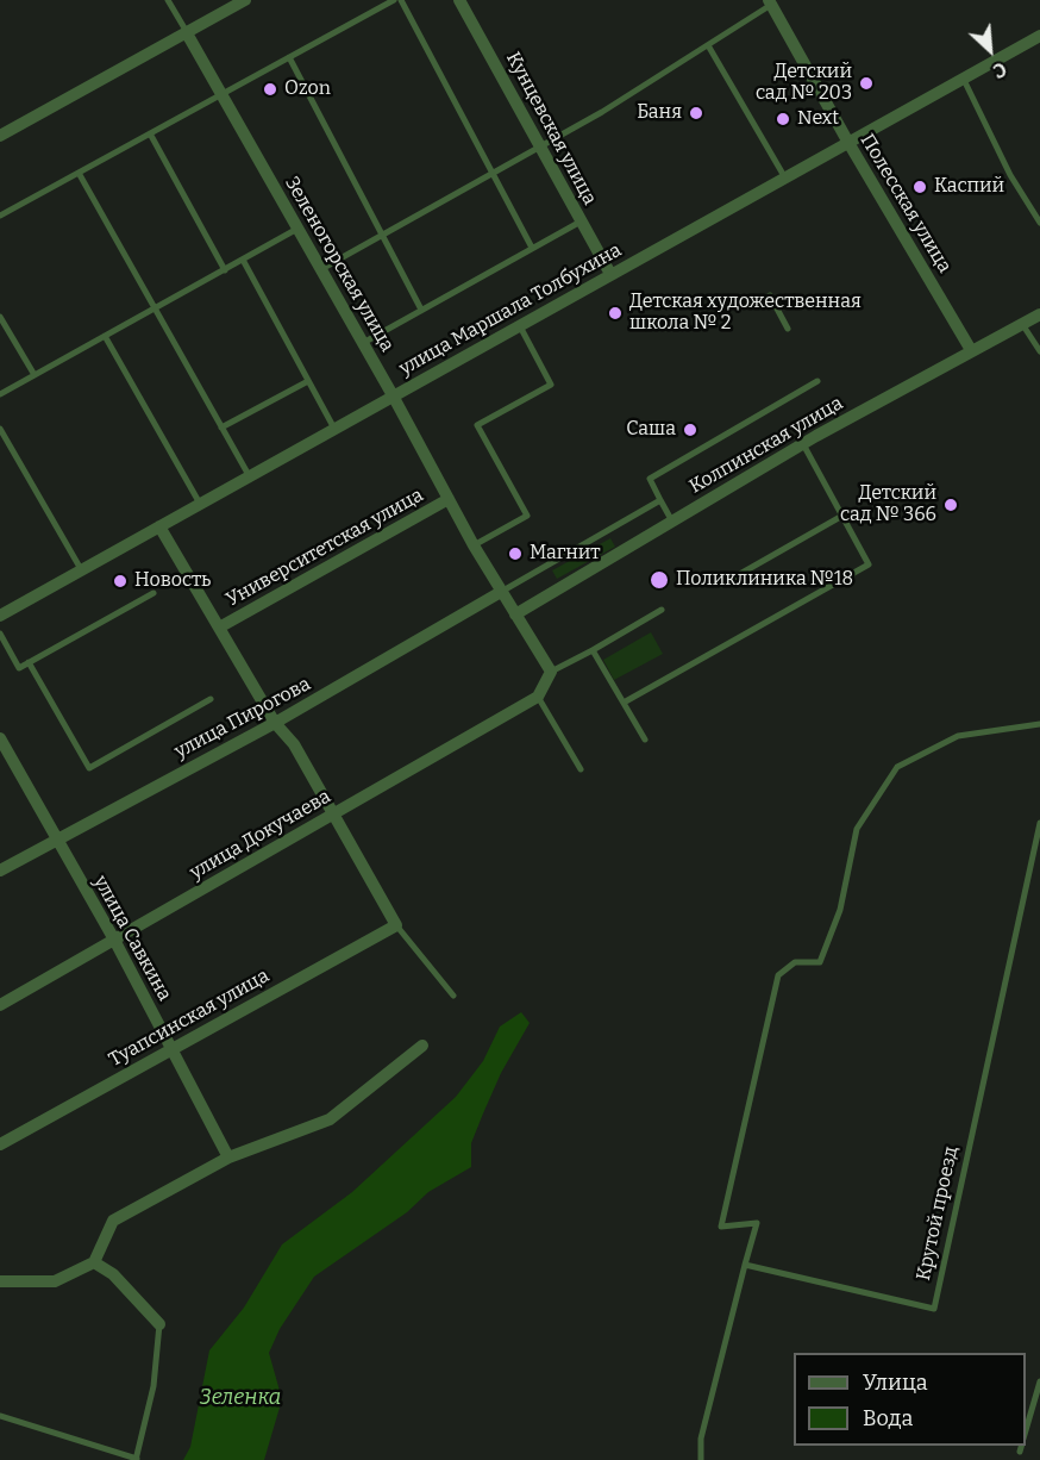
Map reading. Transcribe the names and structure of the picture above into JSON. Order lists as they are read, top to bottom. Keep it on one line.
{"streets":{"street":["Кунцевская улица","Полесская улица","Зеленогорская улица","улица Маршала Толбухина","Колпинская улица","Университетская улица","улица Пирогова","улица Докучаева","улица Савкина","Туапсинская улица"],"lane":["Крутой проезд"]},"crossings":[["Кунцевская улица","улица Маршала Толбухина"],["Полесская улица","улица Маршала Толбухина"],["Полесская улица","Колпинская улица"],["Зеленогорская улица","улица Маршала Толбухина"],["Зеленогорская улица","Колпинская улица"],["Зеленогорская улица","Университетская улица"],["Зеленогорская улица","улица Пирогова"],["улица Пирогова","улица Савкина"],["улица Докучаева","улица Савкина"],["улица Савкина","Туапсинская улица"]],"water":["Зеленка"],"places":["Детский сад № 203","Ozon","Баня","Next","Каспий","Детская художественная школа № 2","Саша","Детский сад № 366","Магнит","Поликлиника №18","Новость"],"legend":["Улица","Вода"],"north":"bottom right"}
